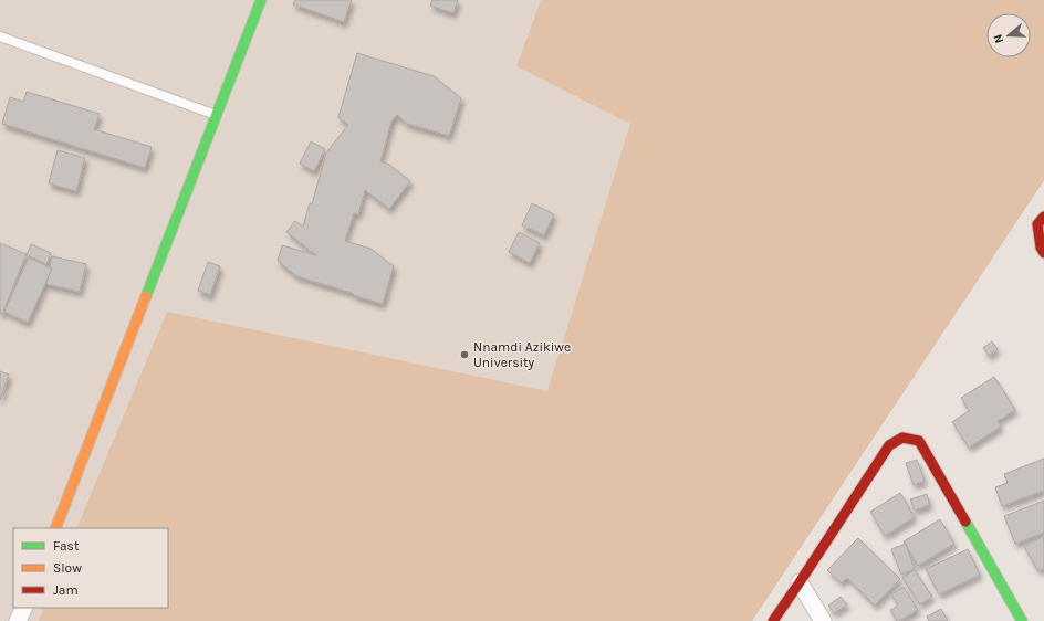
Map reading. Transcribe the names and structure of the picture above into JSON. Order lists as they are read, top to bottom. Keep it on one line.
{"places":["Nnamdi Azikiwe University"],"legend":["Fast","Slow","Jam"],"north":"left"}
